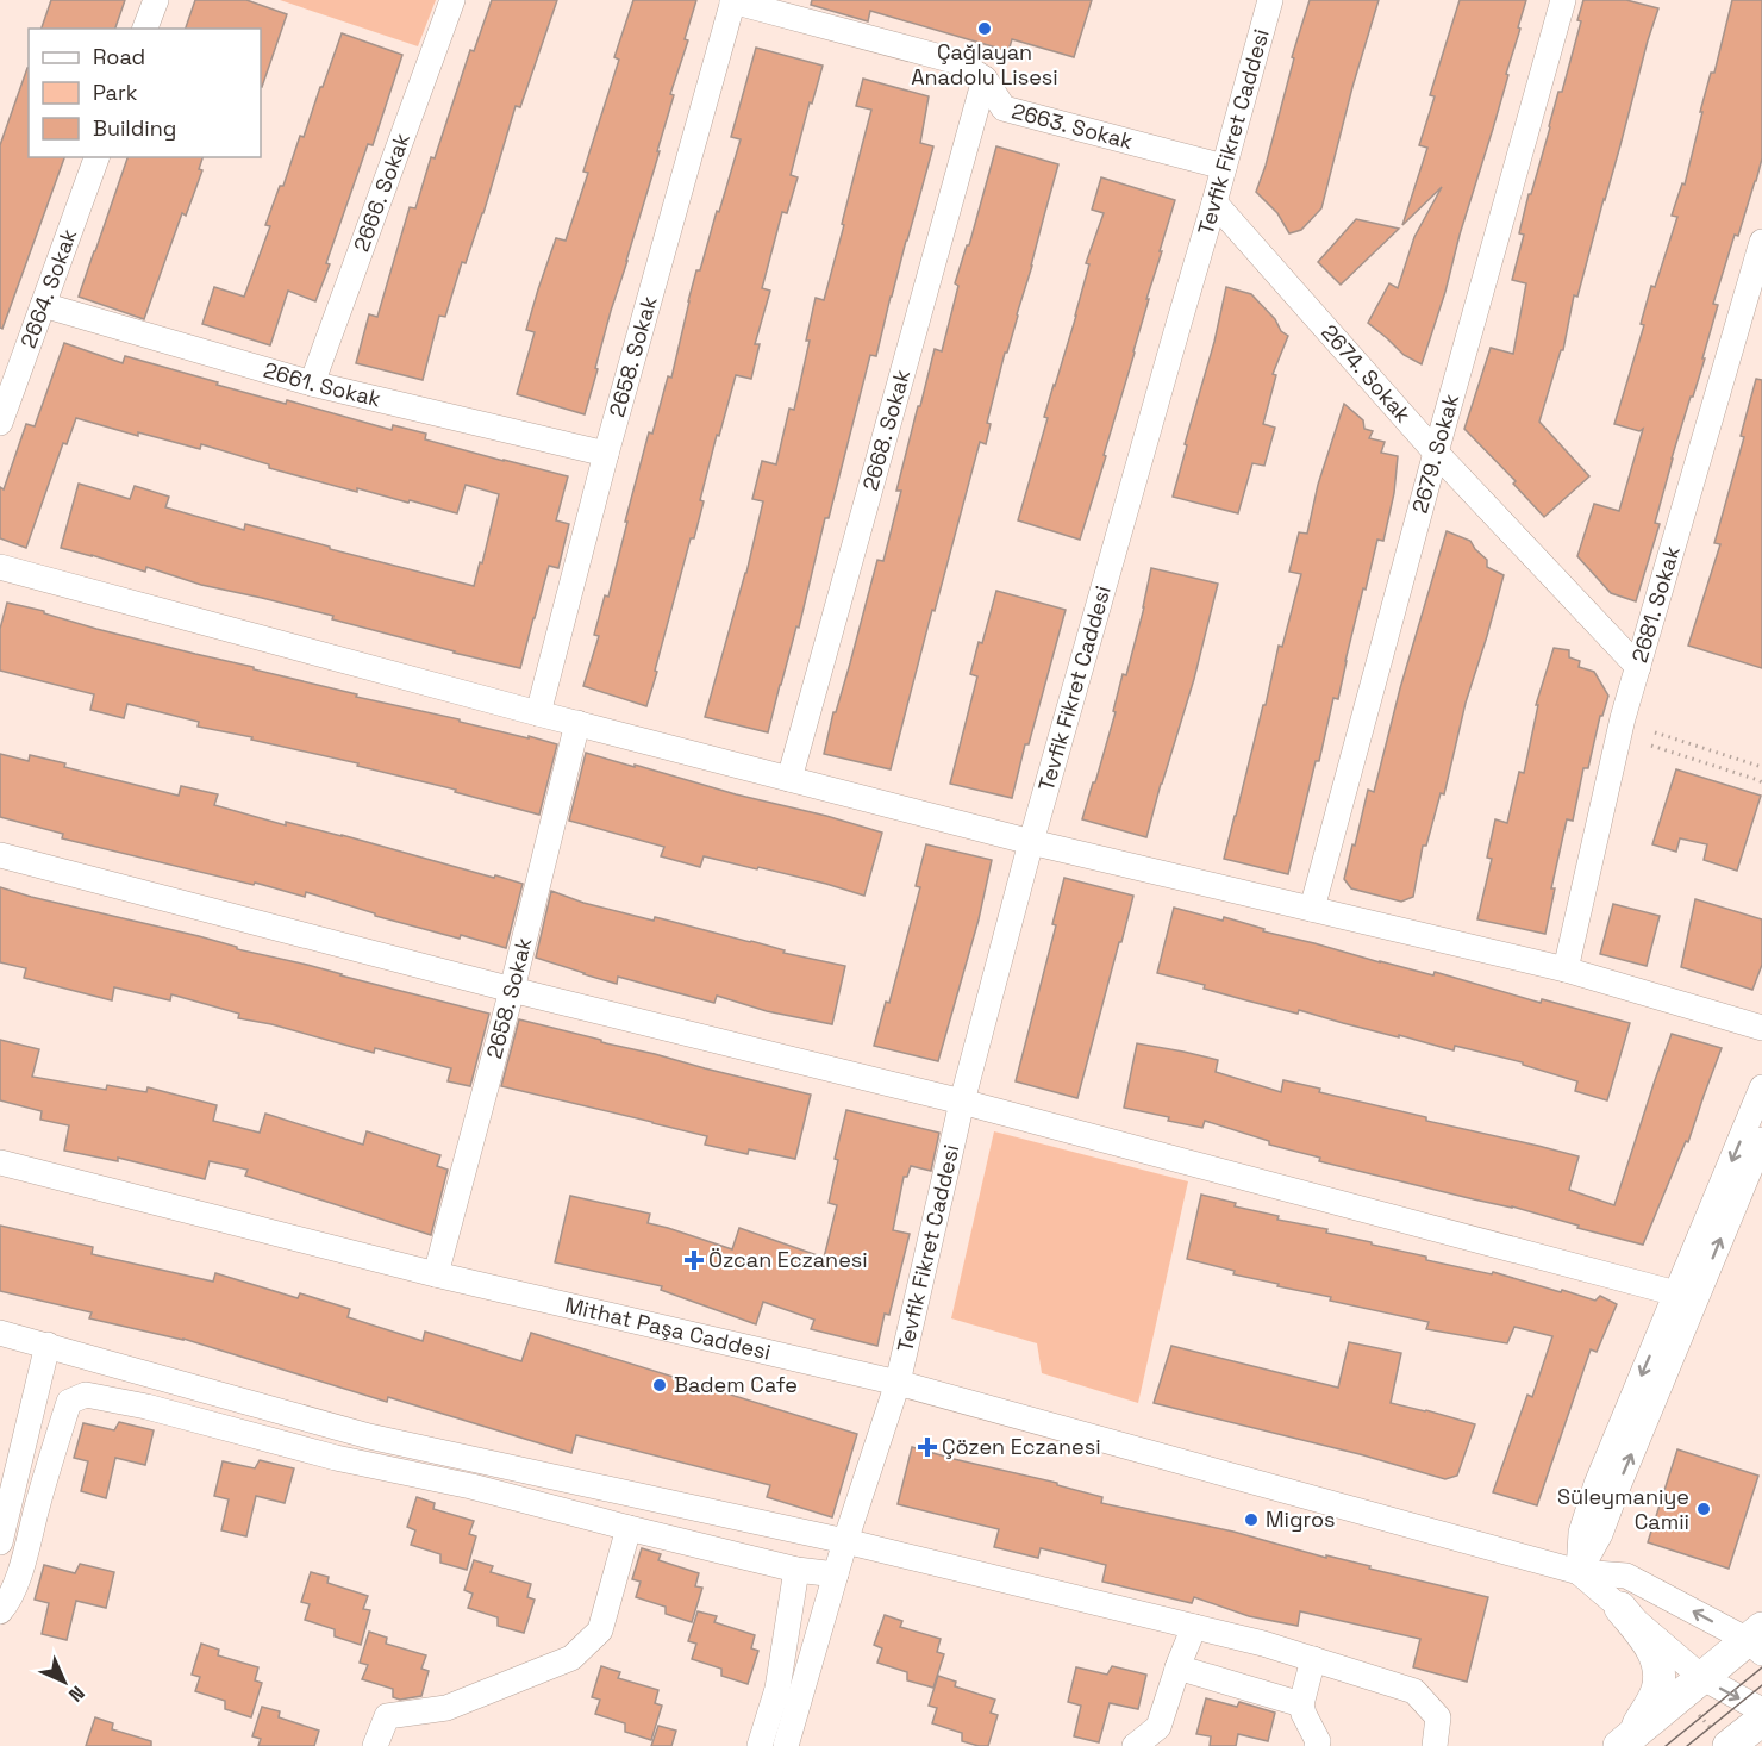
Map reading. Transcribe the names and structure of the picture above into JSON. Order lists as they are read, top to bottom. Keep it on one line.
{"streets":{"street":["2663. Sokak","Tevfik Fikret Caddesi","2666. Sokak","2664. Sokak","2658. Sokak","2674. Sokak","2661. Sokak","2668. Sokak","2679. Sokak","2681. Sokak","Mithat Paşa Caddesi"]},"crossings":[["2663. Sokak","Tevfik Fikret Caddesi"],["2663. Sokak","2658. Sokak"],["2663. Sokak","2668. Sokak"],["Tevfik Fikret Caddesi","2674. Sokak"],["Tevfik Fikret Caddesi","Mithat Paşa Caddesi"],["2666. Sokak","2661. Sokak"],["2664. Sokak","2661. Sokak"],["2658. Sokak","2661. Sokak"],["2658. Sokak","Mithat Paşa Caddesi"],["2674. Sokak","2679. Sokak"],["2674. Sokak","2681. Sokak"]],"places":{"other":["Çağlayan Anadolu Lisesi","Badem Cafe","Süleymaniye Camii","Migros"],"health":["Özcan Eczanesi","Çözen Eczanesi"]},"legend":["Road","Park","Building"],"north":"bottom right"}
